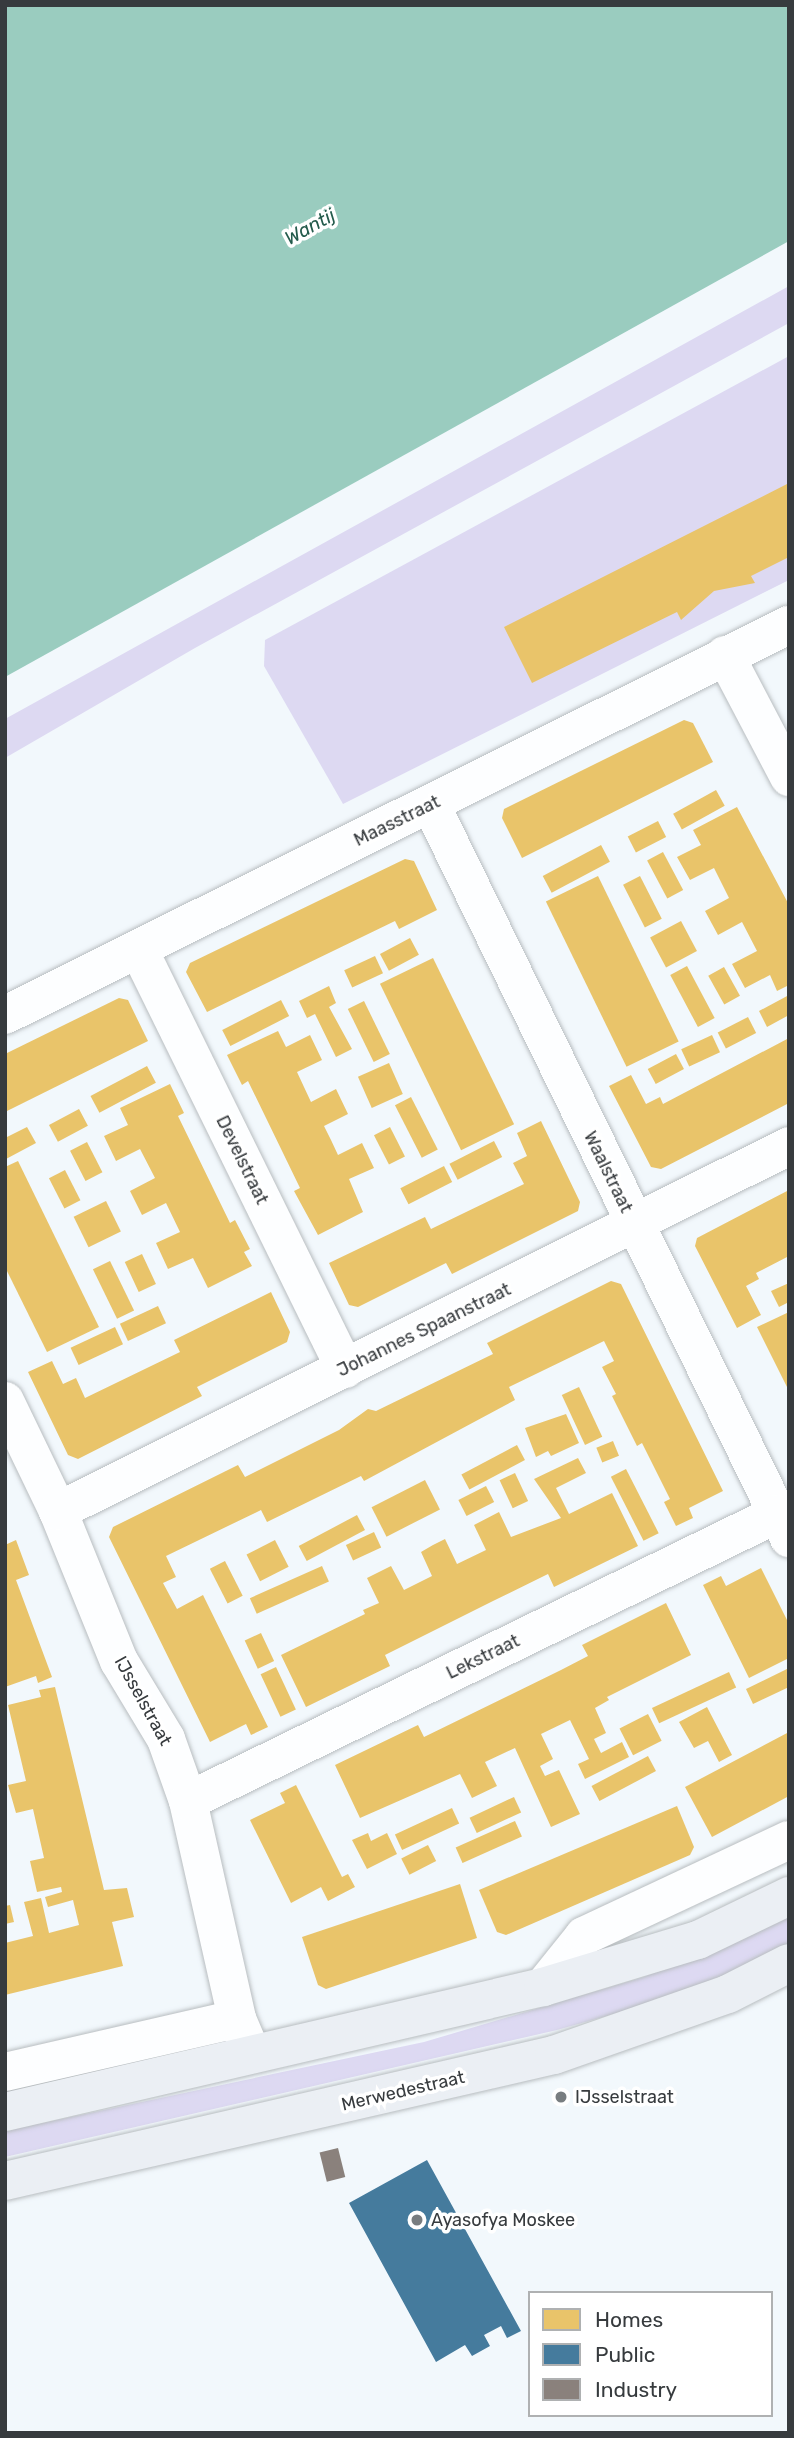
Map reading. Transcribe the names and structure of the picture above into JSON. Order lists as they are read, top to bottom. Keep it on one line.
{"streets":{"main road":["Merwedestraat"],"street":["Maasstraat","Develstraat","Waalstraat","Johannes Spaanstraat","Lekstraat","IJsselstraat"]},"crossings":[["Maasstraat","Develstraat"],["Maasstraat","Waalstraat"],["Develstraat","Johannes Spaanstraat"],["Waalstraat","Johannes Spaanstraat"],["Waalstraat","Lekstraat"],["Johannes Spaanstraat","IJsselstraat"],["Lekstraat","IJsselstraat"]],"water":["Wantij"],"places":["IJsselstraat","Ayasofya Moskee"],"legend":["Homes","Public","Industry"]}
